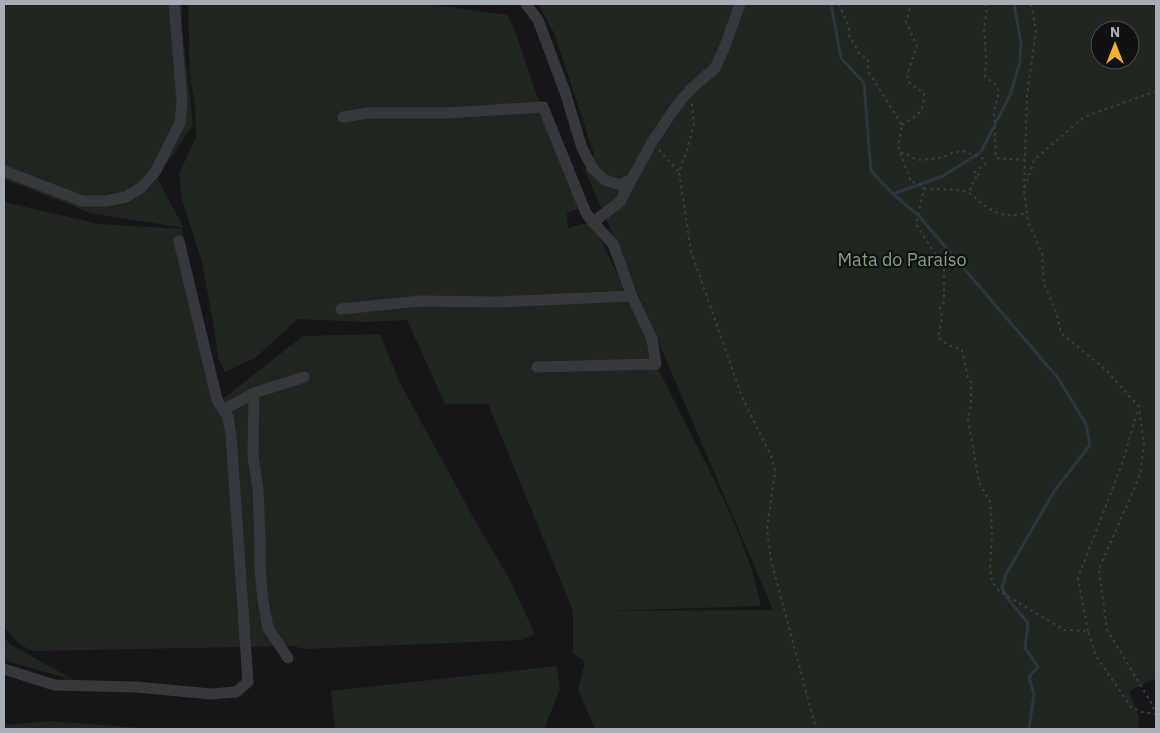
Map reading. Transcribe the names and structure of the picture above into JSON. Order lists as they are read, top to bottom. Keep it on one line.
{"parks":["Mata do Paraíso"],"north":"top"}
